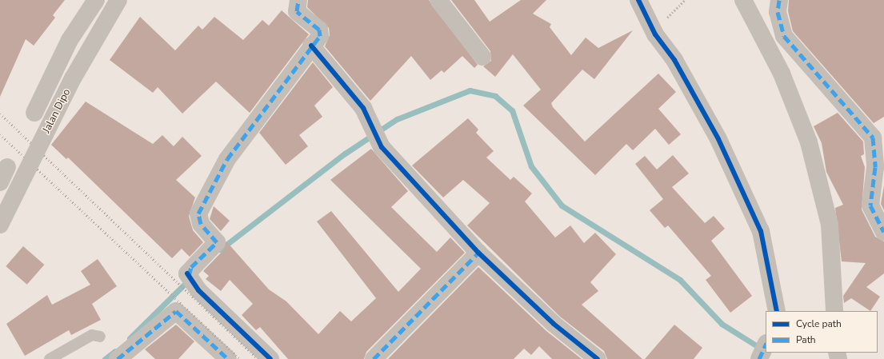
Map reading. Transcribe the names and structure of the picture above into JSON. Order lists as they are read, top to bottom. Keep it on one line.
{"streets":{"street":["Jalan Dipo"]},"legend":["Cycle path","Path"]}
